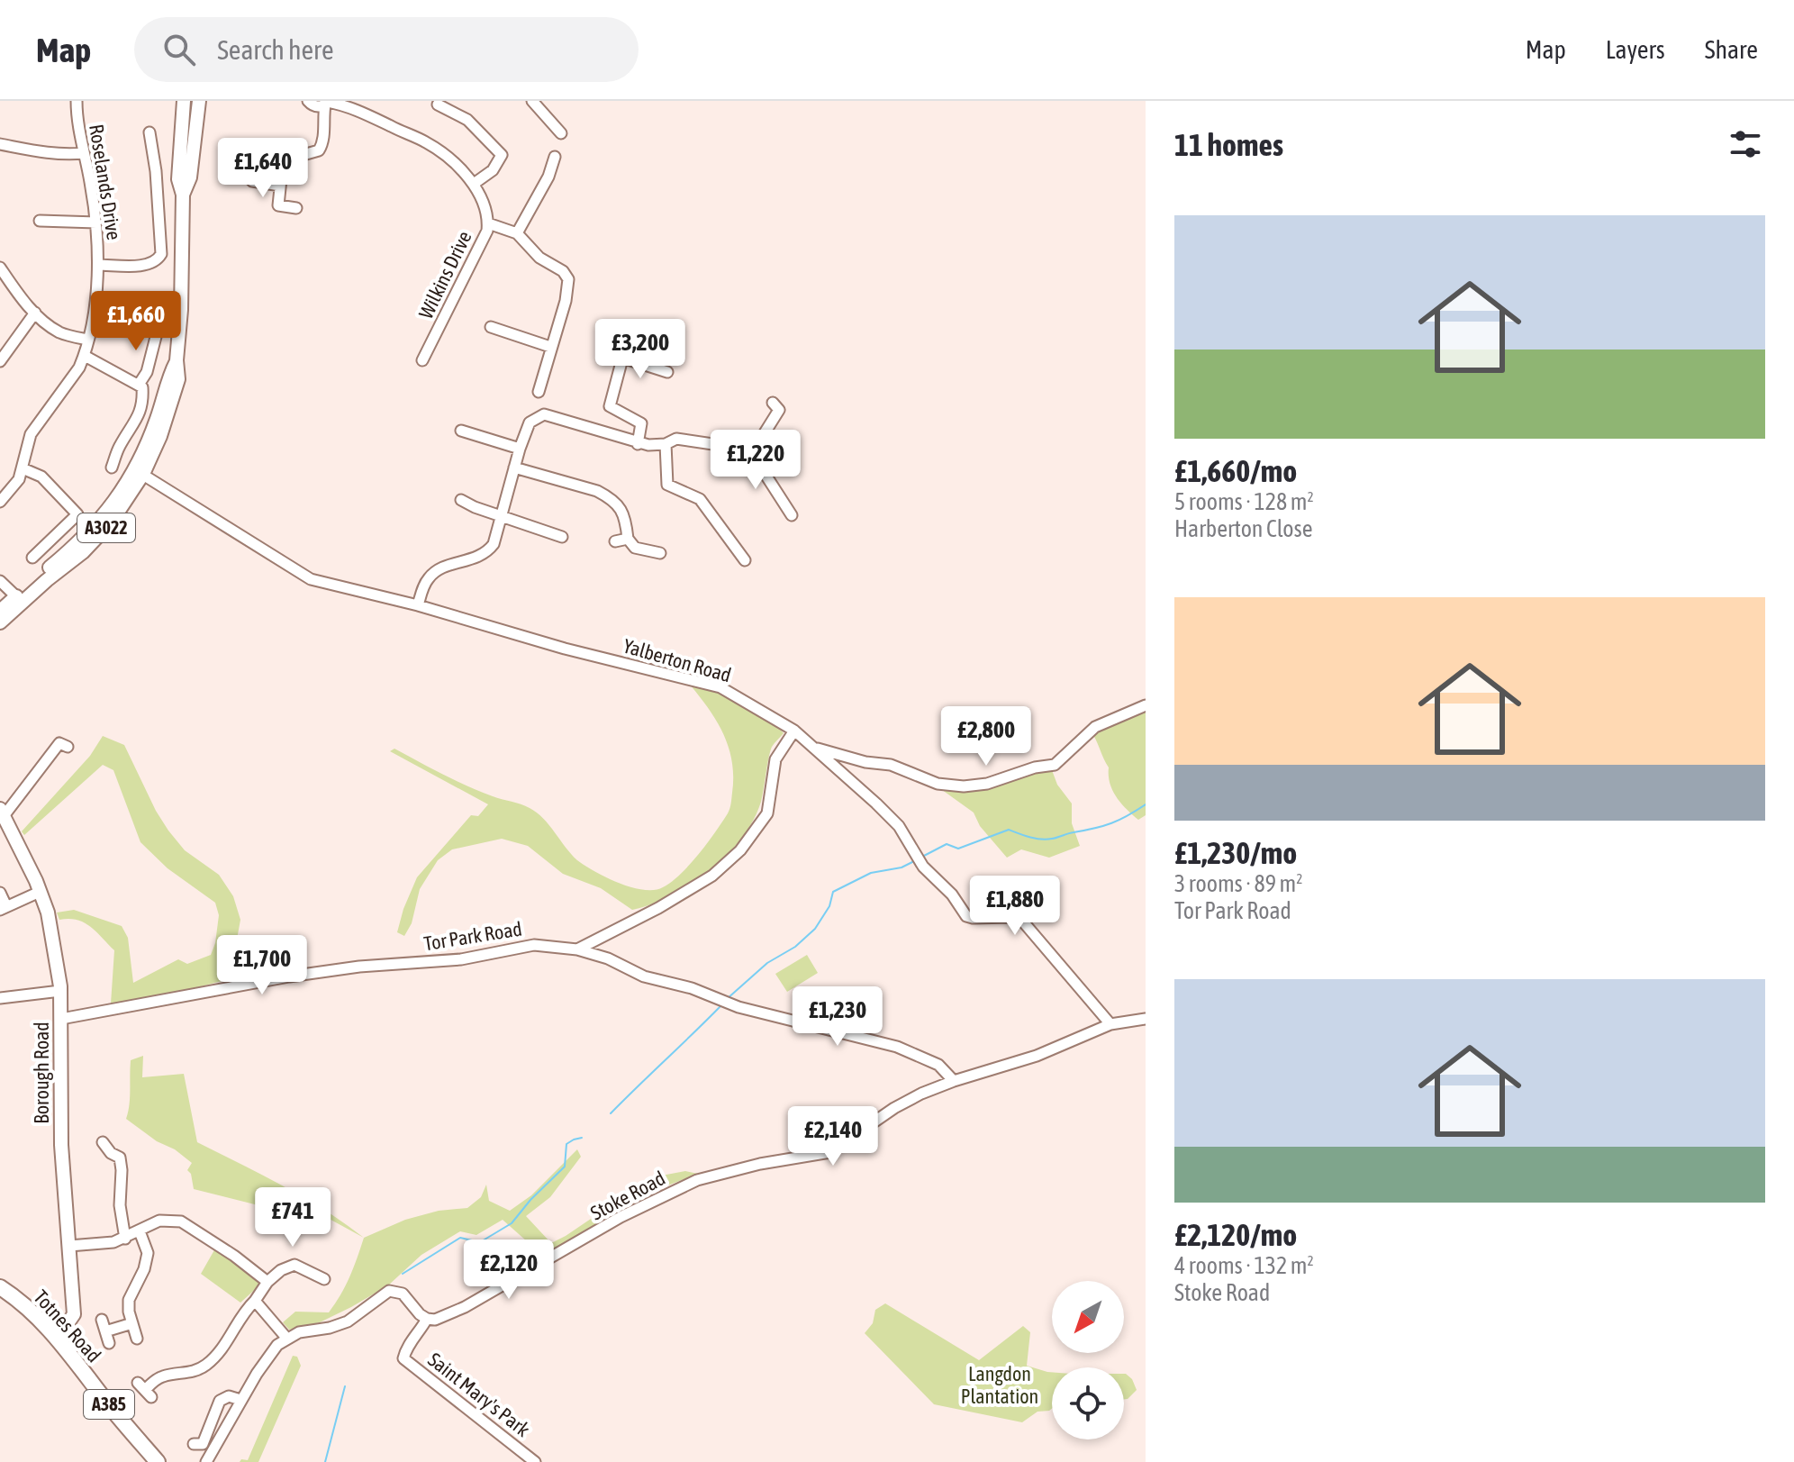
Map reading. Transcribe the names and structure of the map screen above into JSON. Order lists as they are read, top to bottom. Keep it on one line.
{"streets":{"highway":["Totnes Road","A385"],"main road":["A3022","Borough Road"],"street":["Roselands Drive","Wilkins Drive","Yalberton Road","Tor Park Road","Stoke Road","Saint Mary's Park"]},"crossings":[["A3022","Yalberton Road"],["Yalberton Road","Stoke Road"],["Tor Park Road","Borough Road"],["Tor Park Road","Stoke Road"],["Borough Road","Totnes Road"],["Stoke Road","Saint Mary's Park"]],"parks":["Langdon Plantation"],"north":"bottom left","page":{"header":"Map","search":"Search here","nav":["Map","Layers","Share"],"heading":"11 homes","price":["£1,640","£1,660","£3,200","£1,220","£2,800","£1,880","£1,700","£1,230","£2,140","£741","£2,120"],"list":[{"name":"£1,660/mo","note":"5 rooms · 128 m² · Harberton Close"},{"name":"£1,230/mo","note":"3 rooms · 89 m² · Tor Park Road"},{"name":"£2,120/mo","note":"4 rooms · 132 m² · Stoke Road"}]}}
